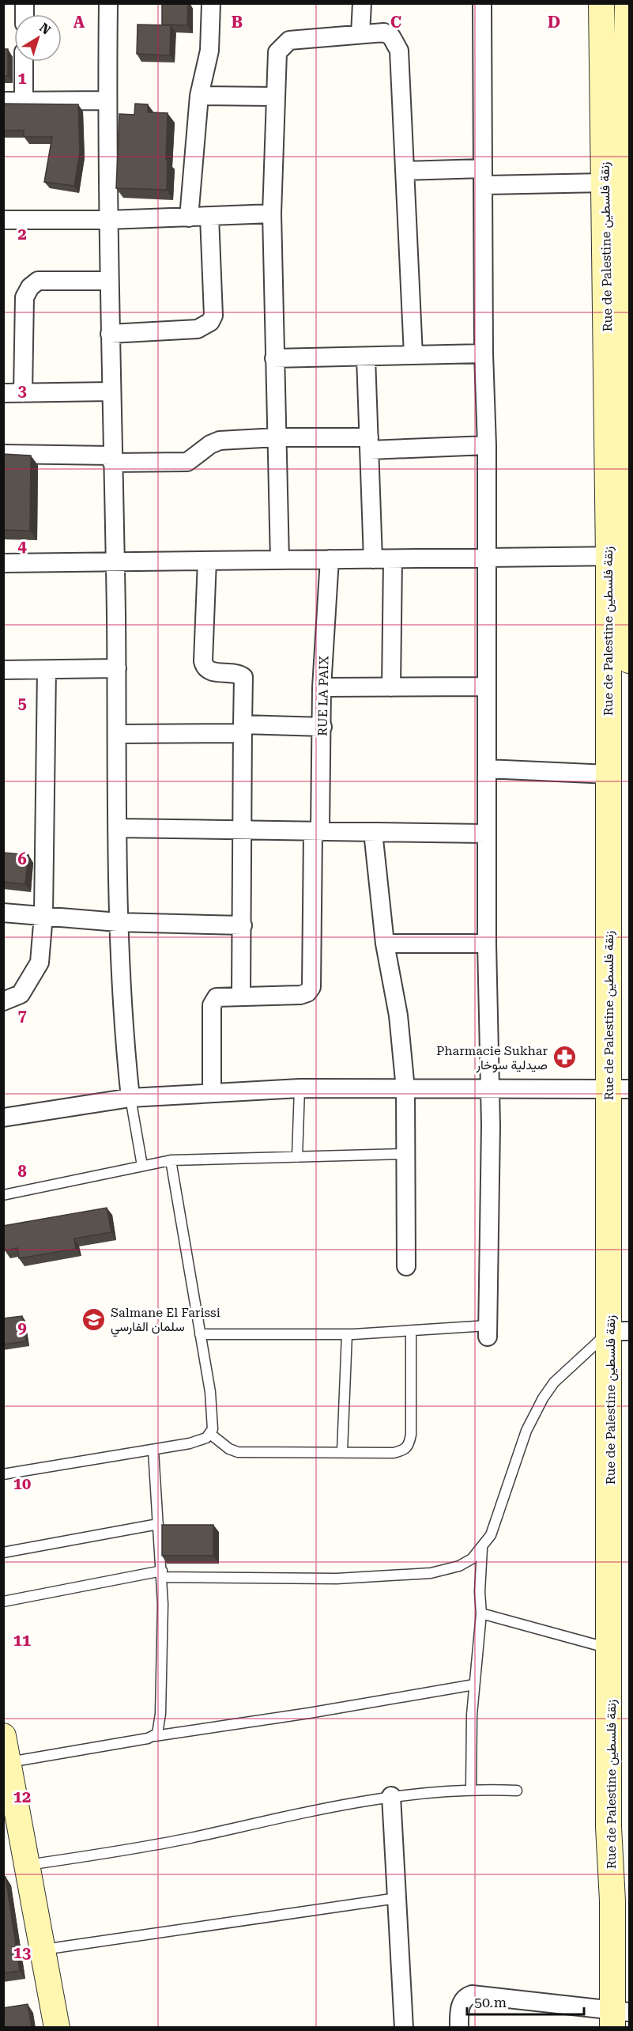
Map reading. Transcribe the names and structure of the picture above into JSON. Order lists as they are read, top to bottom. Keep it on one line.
{"streets":{"main road":["Rue de Palestine زنقة فلسطين"],"street":["RUE LA PAIX"]},"places":{"pharmacy":["Pharmacie Sukhar صيدلية سوخار"],"school or university":["Salmane El Farissi سلمان الفارسي"]},"scale_bar":"50 m","north":"top right","grid":{"columns":["A","B","C","D"],"rows":["1","2","3","4","5","6","7","8","9","10","11","12","13"]}}
